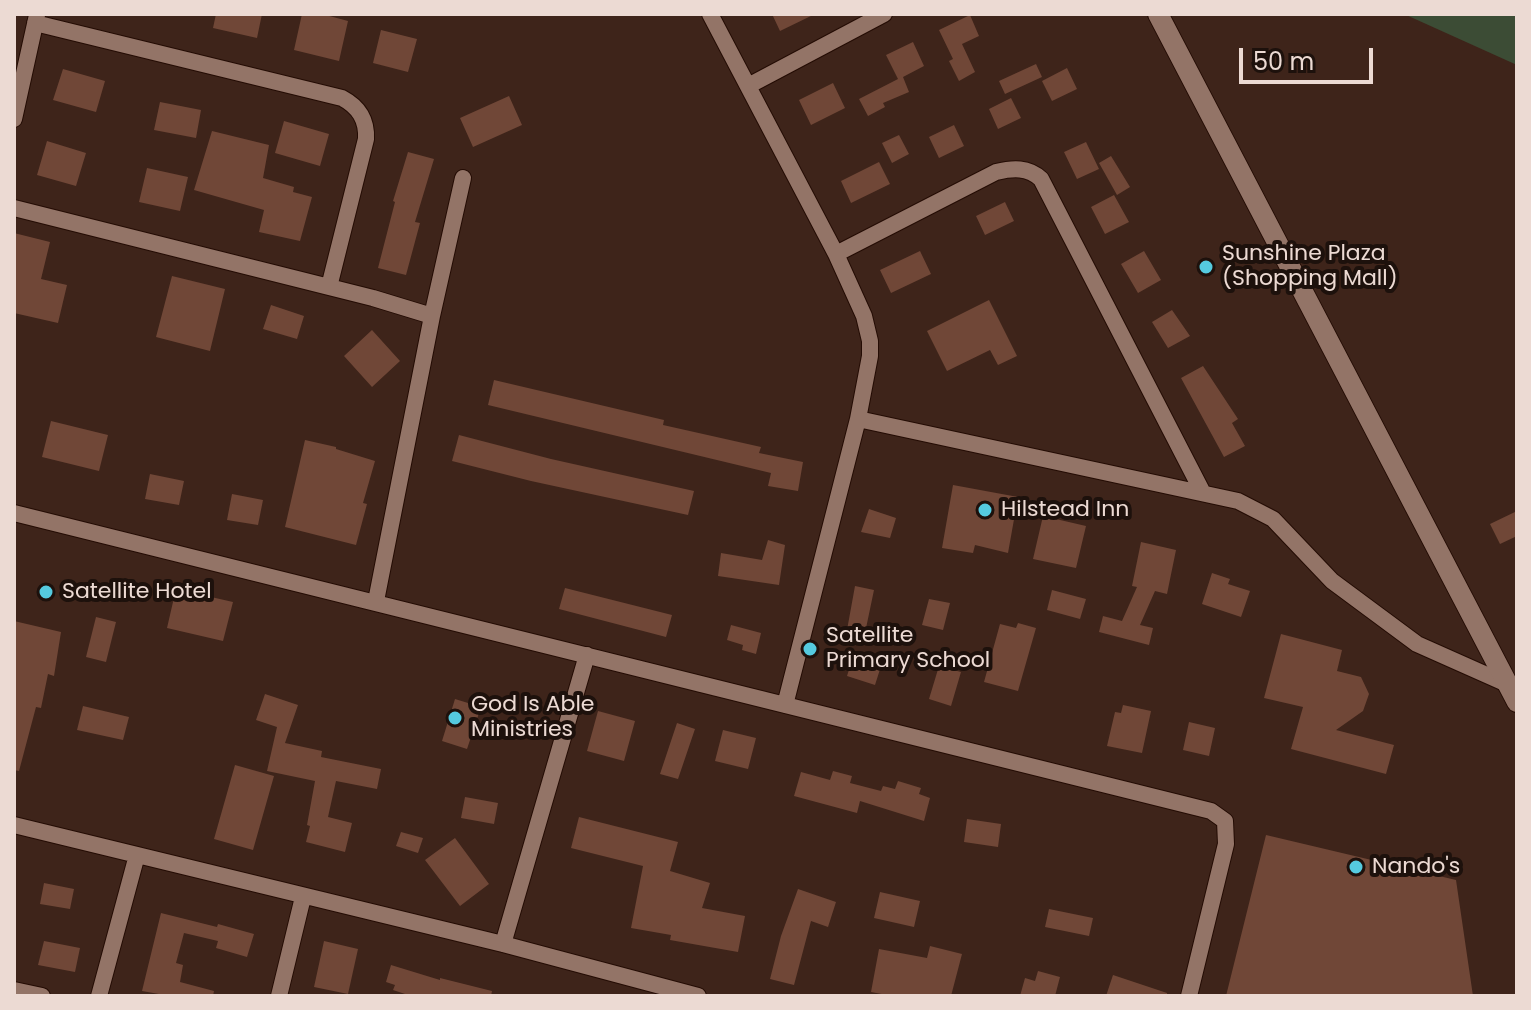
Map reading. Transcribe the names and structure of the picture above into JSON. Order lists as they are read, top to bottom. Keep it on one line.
{"places":["Sunshine Plaza (Shopping Mall)","Hilstead Inn","Satellite Hotel","Satellite Primary School","God Is Able Ministries","Nando's"],"scale_bar":"50 m"}
